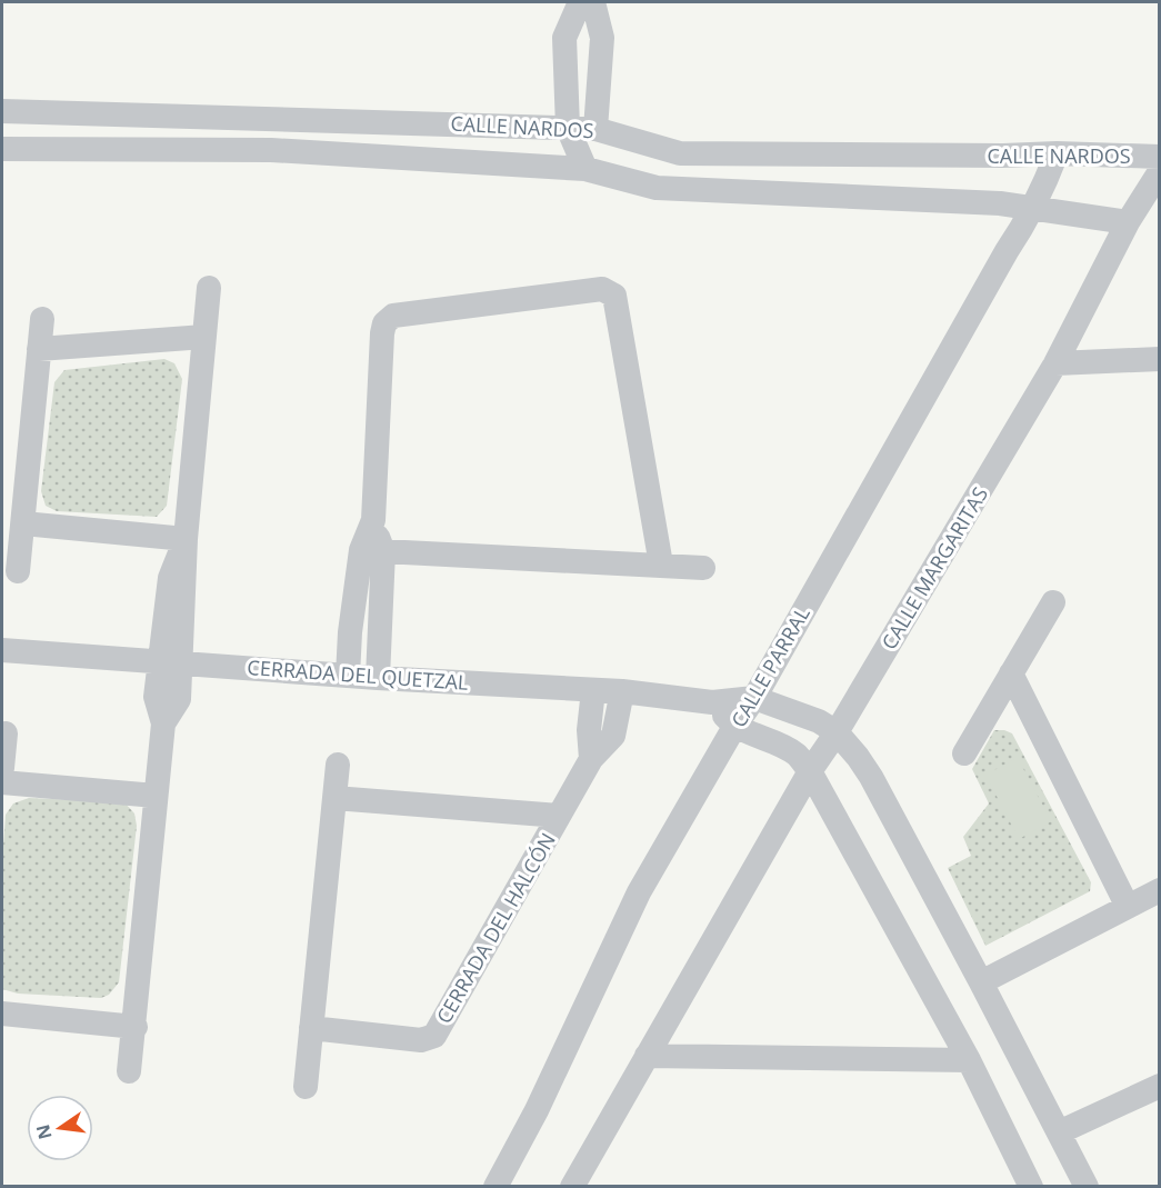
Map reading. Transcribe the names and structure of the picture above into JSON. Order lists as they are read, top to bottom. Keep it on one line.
{"streets":{"street":["CALLE NARDOS","CALLE MARGARITAS","CALLE PARRAL","CERRADA DEL QUETZAL","CERRADA DEL HALCÓN"]},"crossings":[["CALLE NARDOS","CALLE MARGARITAS"],["CALLE NARDOS","CALLE PARRAL"],["CALLE PARRAL","CERRADA DEL QUETZAL"],["CERRADA DEL QUETZAL","CERRADA DEL HALCÓN"]],"north":"left"}
